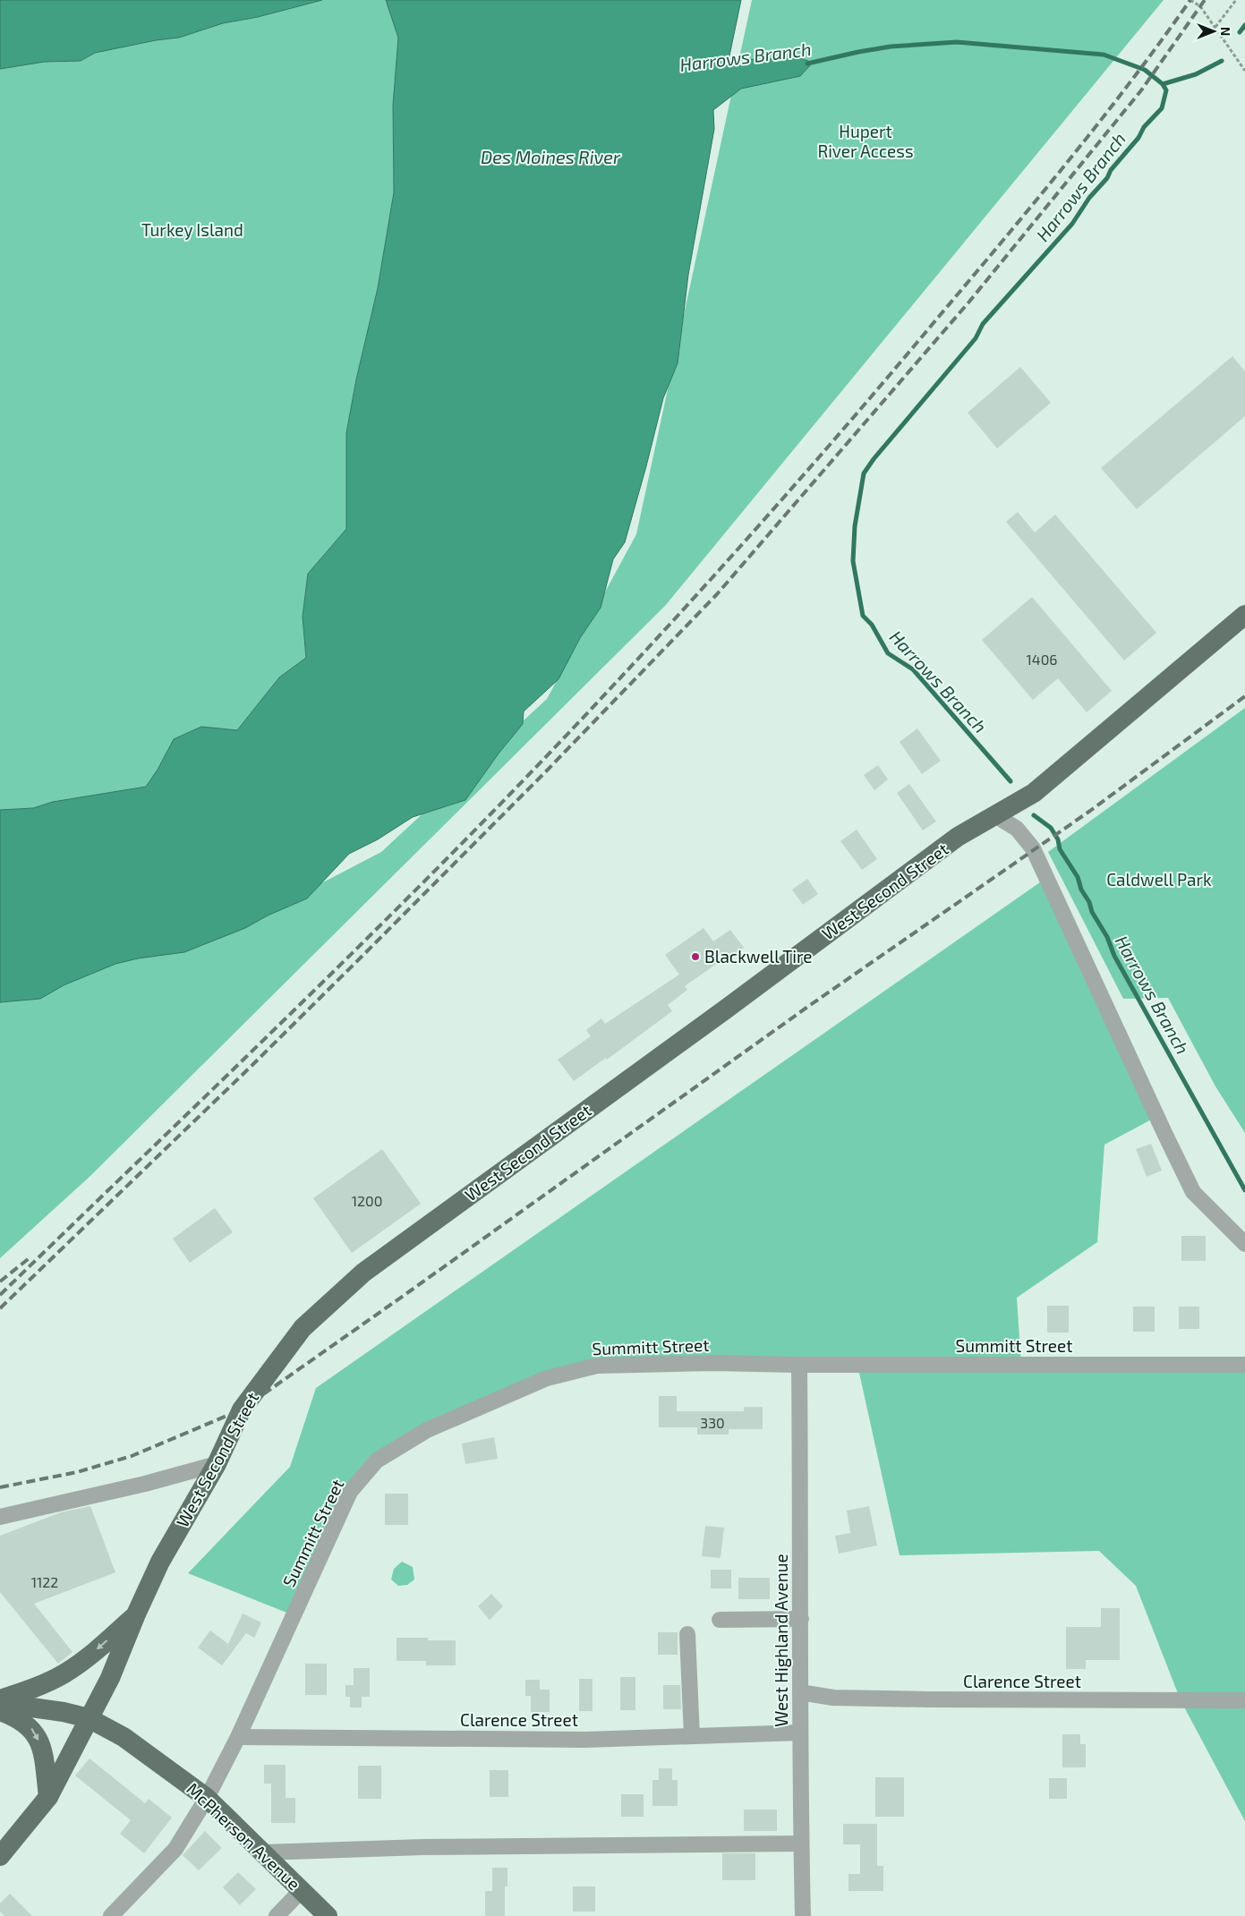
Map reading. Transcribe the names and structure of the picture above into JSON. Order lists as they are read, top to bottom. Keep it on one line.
{"streets":{"main road":["West Second Street","McPherson Avenue"],"street":["Summitt Street","West Highland Avenue","Clarence Street"]},"crossings":[["West Second Street","McPherson Avenue"],["Summitt Street","West Highland Avenue"],["Summitt Street","Clarence Street"],["Summitt Street","McPherson Avenue"],["West Highland Avenue","Clarence Street"]],"water":["Harrows Branch","Des Moines River"],"parks":["Hupert River Access","Turkey Island","Caldwell Park"],"places":["Blackwell Tire"],"house_numbers":["1406","1200","330","1122"],"north":"right"}
